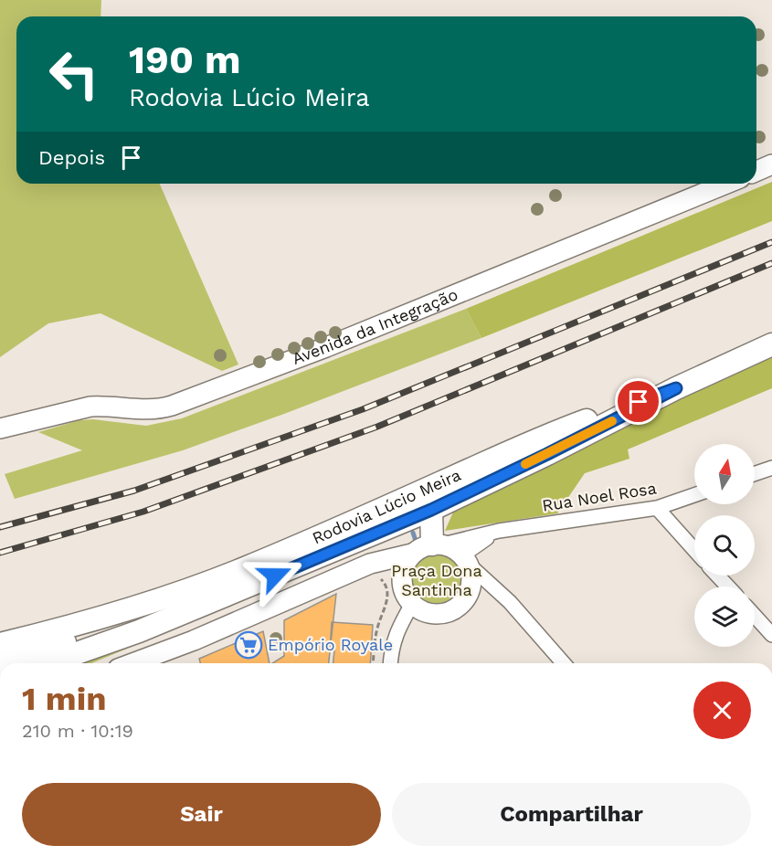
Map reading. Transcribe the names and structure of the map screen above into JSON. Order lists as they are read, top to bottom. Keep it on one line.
{"streets":{"main road":["Rodovia Lúcio Meira"],"street":["Avenida da Integração","Rua Noel Rosa"]},"parks":["Praça Dona Santinha"],"places":{"supermarket":["Empório Royale"]},"north":"top","page":{"turn":["190 m","Rodovia Lúcio Meira"],"then":"Depois","heading":["1 min","210 m · 10:19"],"buttons":["Sair","Compartilhar"]}}
